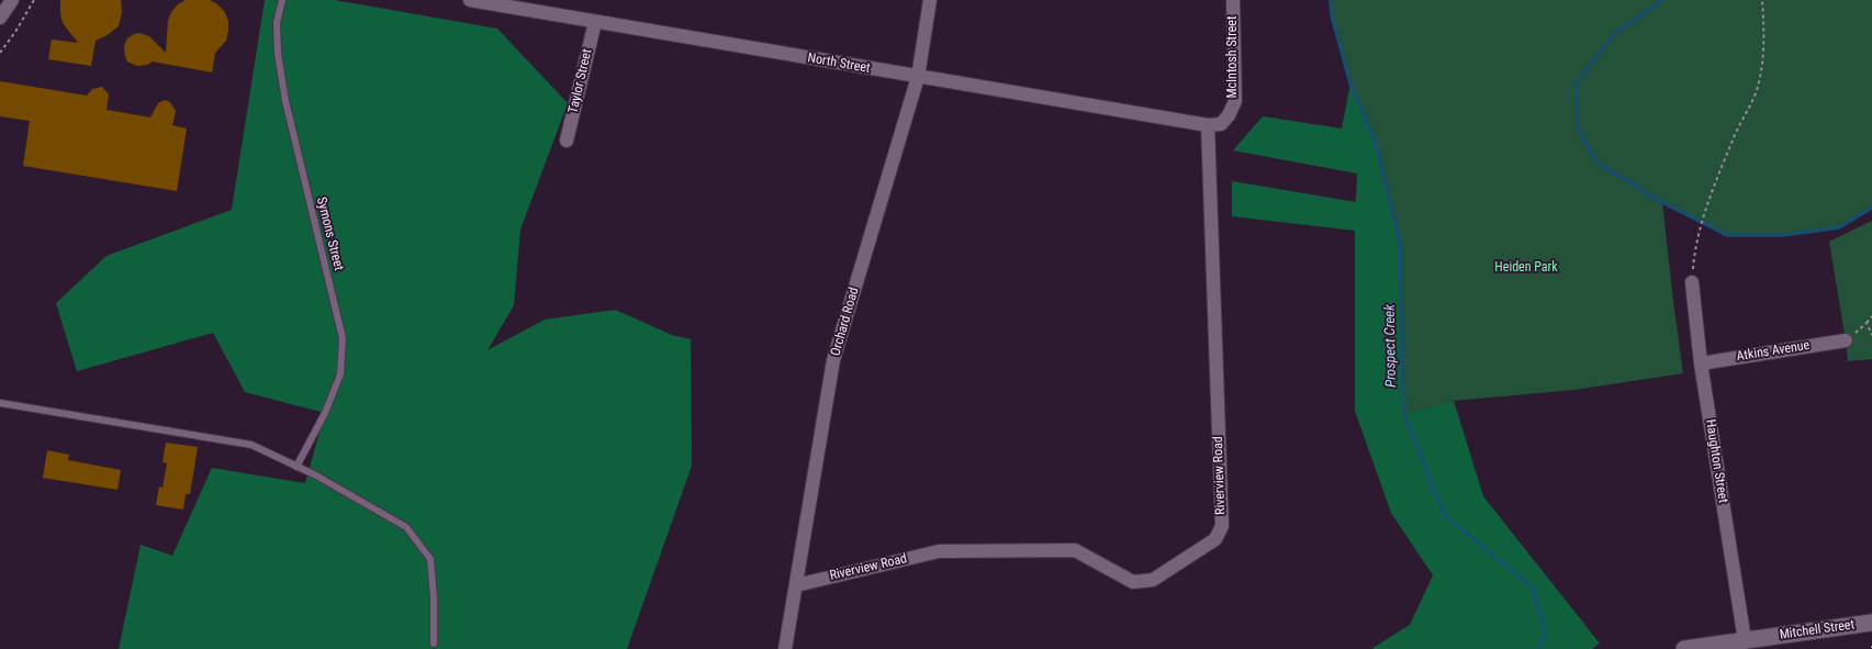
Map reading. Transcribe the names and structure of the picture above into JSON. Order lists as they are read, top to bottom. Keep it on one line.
{"streets":{"street":["McIntosh Street","North Street","Taylor Street","Orchard Road","Atkins Avenue","Haughton Street","Riverview Road","Mitchell Street"],"lane":["Symons Street"]},"crossings":[["McIntosh Street","North Street"],["McIntosh Street","Riverview Road"],["North Street","Taylor Street"],["North Street","Orchard Road"],["North Street","Riverview Road"],["Orchard Road","Riverview Road"],["Atkins Avenue","Haughton Street"],["Haughton Street","Mitchell Street"]],"water":["Prospect Creek"],"parks":["Heiden Park"]}
